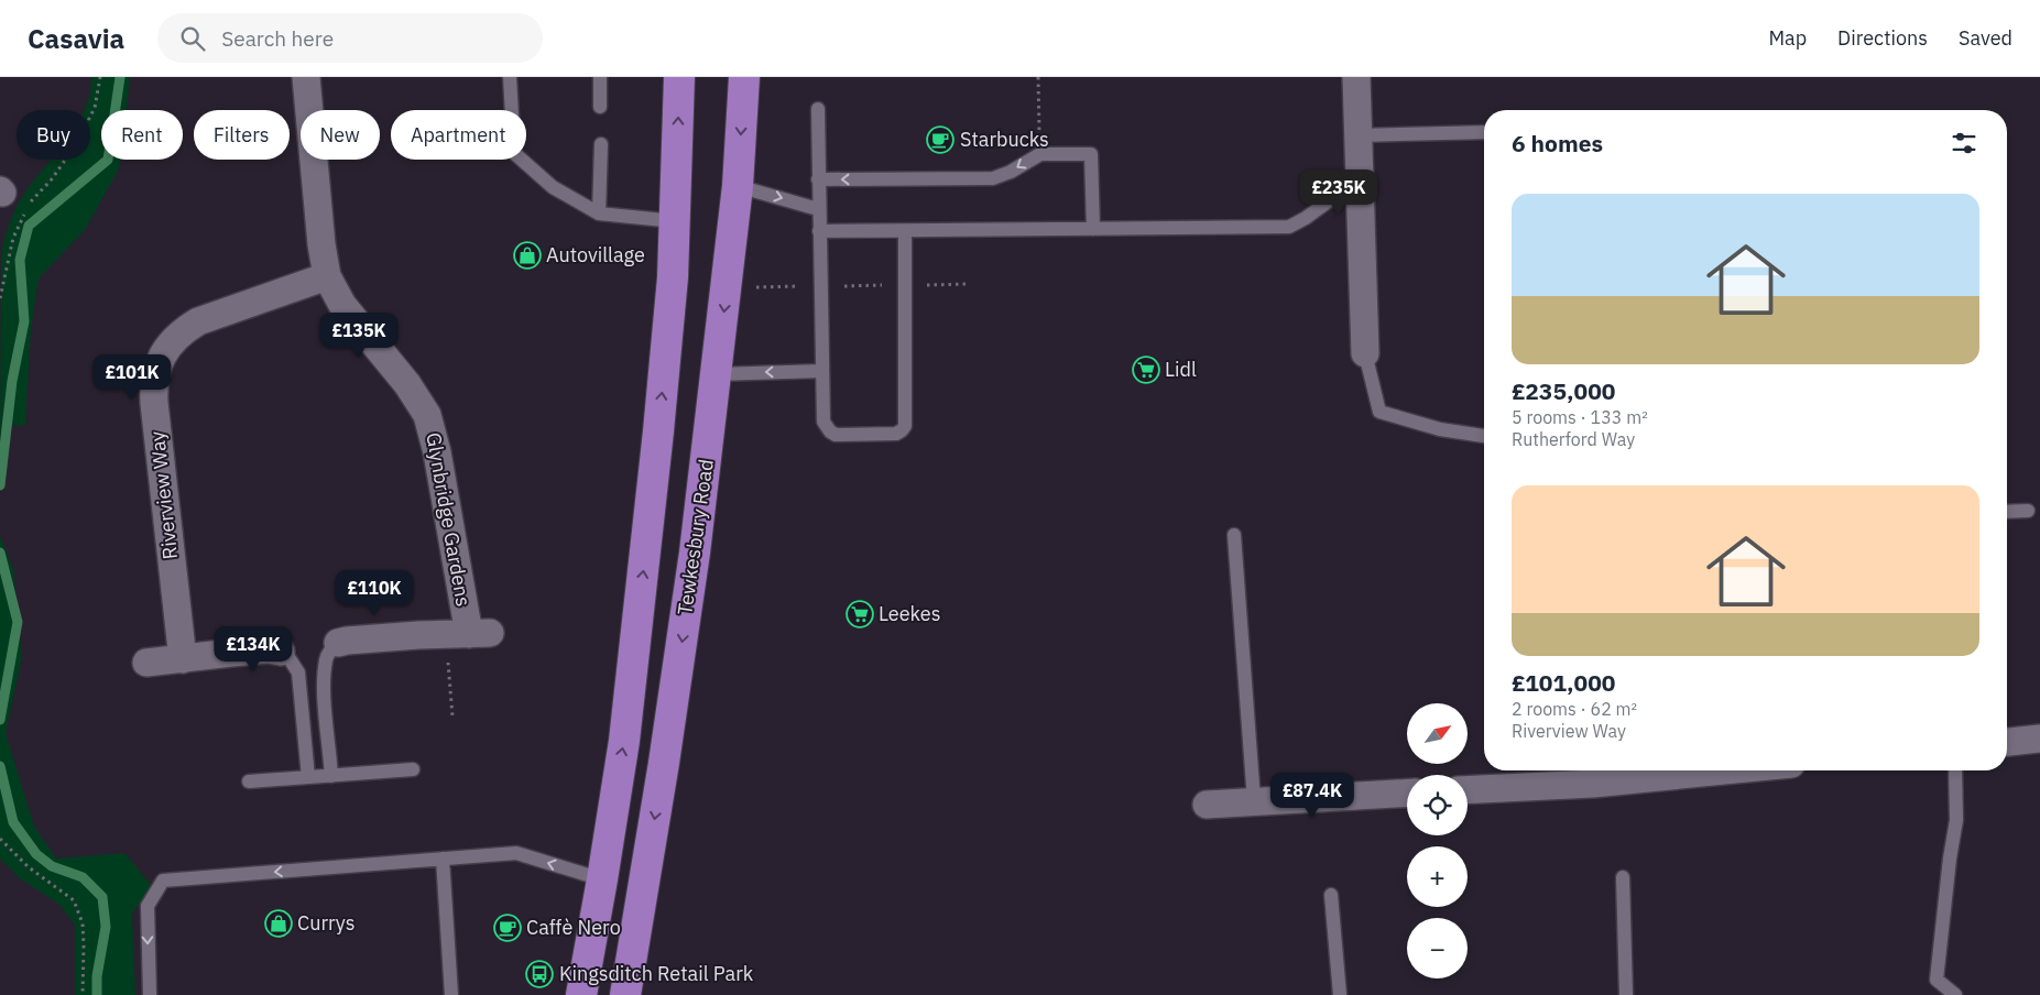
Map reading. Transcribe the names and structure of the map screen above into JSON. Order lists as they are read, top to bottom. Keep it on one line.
{"streets":{"highway":["Tewkesbury Road"],"street":["Riverview Way","Glynbridge Gardens"]},"crossings":[["Riverview Way","Glynbridge Gardens"]],"places":{"cafe":["Starbucks","Caffè Nero"],"shop":["Autovillage","Currys"],"supermarket":["Lidl","Leekes"],"bus stop":["Kingsditch Retail Park"]},"north":"top right","page":{"header":"Casavia","search":"Search here","nav":["Map","Directions","Saved"],"chip":["Buy","Rent","Filters","New","Apartment"],"heading":"6 homes","price":["£235K","£135K","£101K","£110K","£134K","£87.4K"],"list":[{"name":"£235,000","note":"5 rooms · 133 m² · Rutherford Way"},{"name":"£101,000","note":"2 rooms · 62 m² · Riverview Way"}],"map_buttons":["+","−"]}}
